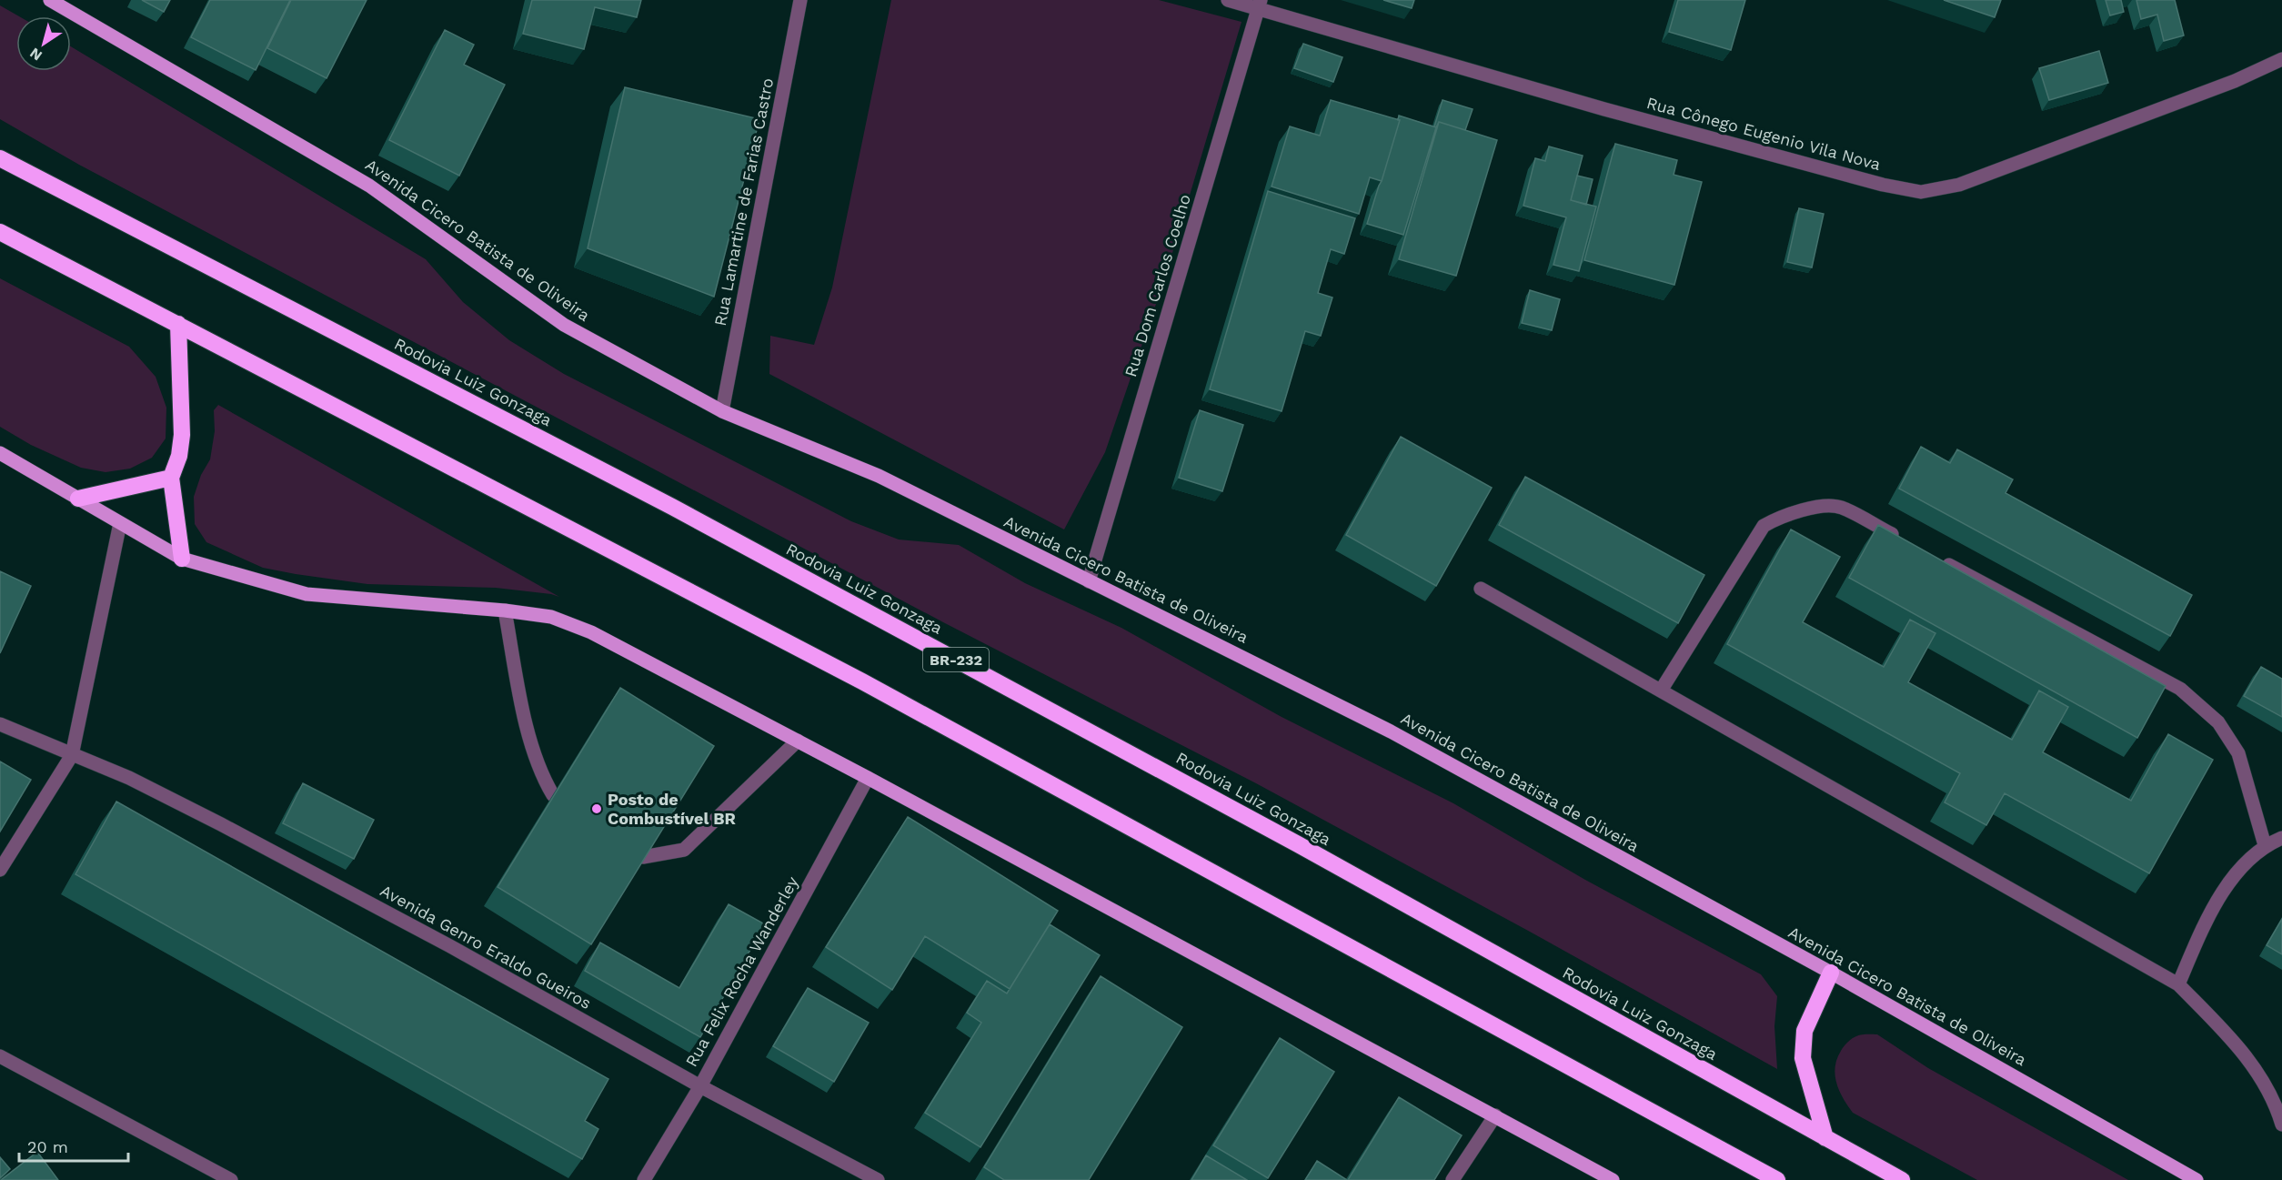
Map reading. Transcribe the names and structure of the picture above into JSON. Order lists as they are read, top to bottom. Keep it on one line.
{"streets":{"highway":["Rodovia Luiz Gonzaga","BR-232"],"main road":["Avenida Cicero Batista de Oliveira"],"street":["Rua Cônego Eugenio Vila Nova","Rua Lamartine de Farias Castro","Rua Dom Carlos Coelho","Avenida Genro Eraldo Gueiros","Rua Felix Rocha Wanderley"]},"crossings":[["Rua Cônego Eugenio Vila Nova","Rua Dom Carlos Coelho"],["Rua Lamartine de Farias Castro","Avenida Cicero Batista de Oliveira"],["Avenida Cicero Batista de Oliveira","Rua Dom Carlos Coelho"],["Avenida Genro Eraldo Gueiros","Rua Felix Rocha Wanderley"]],"places":["Posto de Combustível BR"],"scale_bar":"20 m","north":"bottom left"}
